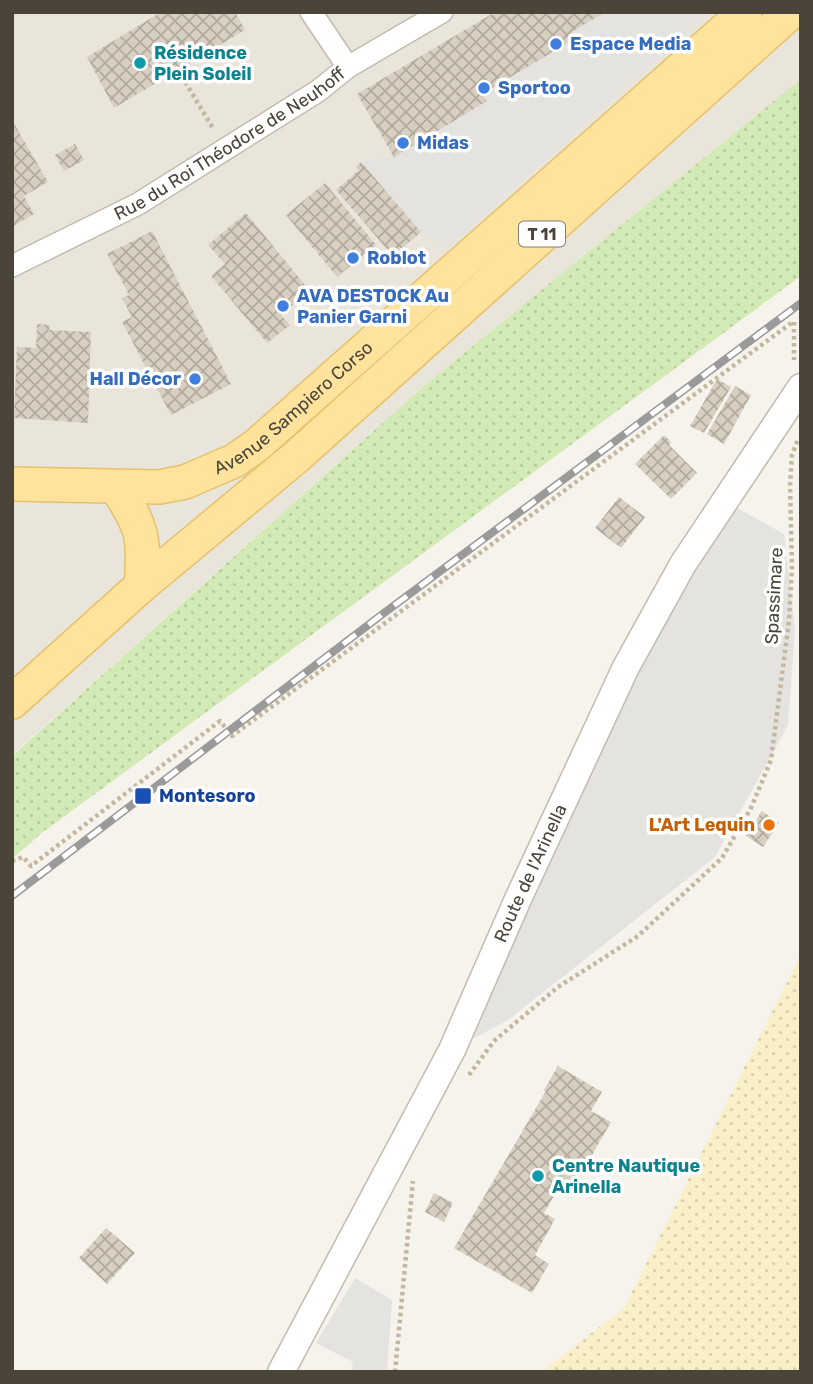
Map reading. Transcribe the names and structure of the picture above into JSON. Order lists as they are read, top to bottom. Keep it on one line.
{"streets":{"main road":["T 11","Avenue Sampiero Corso"],"street":["Rue du Roi Théodore de Neuhoff","Route de l'Arinella"],"path":["Spassimare"]},"places":{"other":["Espace Media","Résidence Plein Soleil","Sportoo","Midas","Roblot","AVA DESTOCK Au Panier Garni","Hall Décor","L'Art Lequin","Centre Nautique Arinella"],"transit":["Montesoro"]}}
